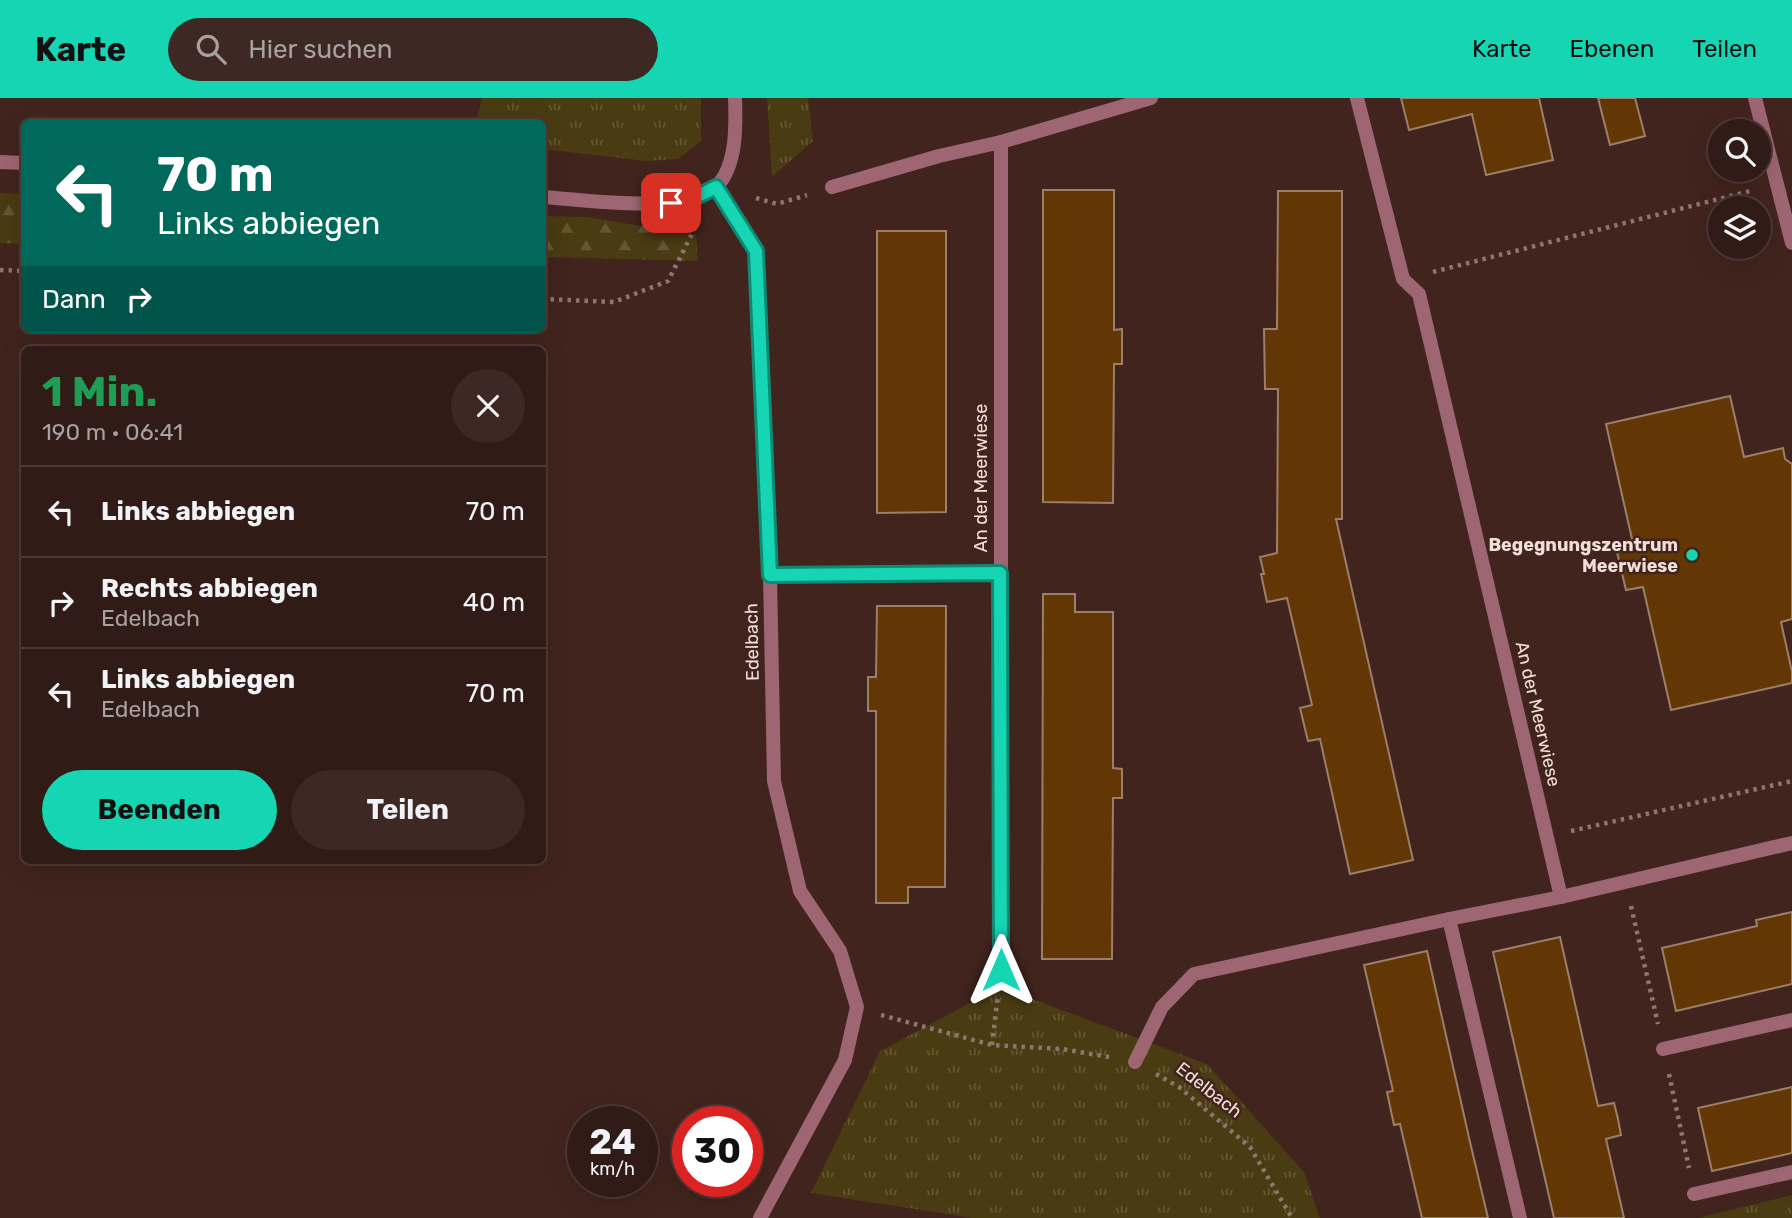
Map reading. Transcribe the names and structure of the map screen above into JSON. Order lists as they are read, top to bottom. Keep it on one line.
{"streets":{"street":["An der Meerwiese","Edelbach"]},"places":["Begegnungszentrum Meerwiese"],"page":{"header":"Karte","search":"Hier suchen","nav":["Karte","Ebenen","Teilen"],"turn":["70 m","Links abbiegen"],"then":"Dann","heading":["1 Min.","190 m · 06:41"],"list":[{"name":"Links abbiegen","value":"70 m"},{"name":"Rechts abbiegen","note":"Edelbach","value":"40 m"},{"name":"Links abbiegen","note":"Edelbach","value":"70 m"}],"buttons":["Beenden","Teilen"],"speed":"24 km/h","limit":"30"}}
